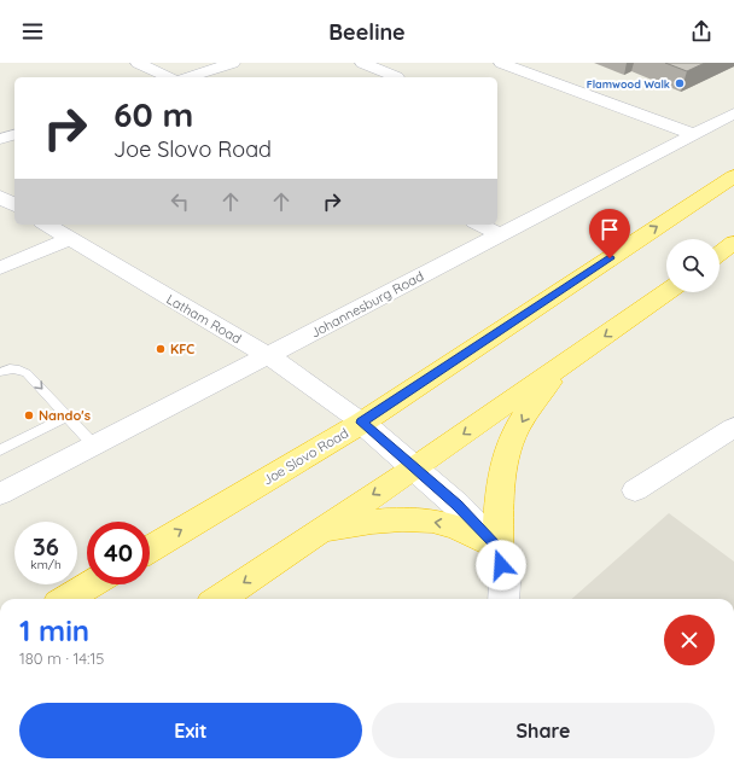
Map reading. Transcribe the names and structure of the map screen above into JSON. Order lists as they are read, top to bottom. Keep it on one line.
{"streets":{"highway":["Joe Slovo Road"],"street":["Johannesburg Road","Latham Road"]},"crossings":[["Johannesburg Road","Latham Road"],["Latham Road","Joe Slovo Road"]],"places":["Flamwood Walk","KFC","Nando's"],"page":{"header":"Beeline","turn":["60 m","Joe Slovo Road"],"speed":"36 km/h","limit":"40","heading":["1 min","180 m · 14:15"],"buttons":["Exit","Share"]}}
